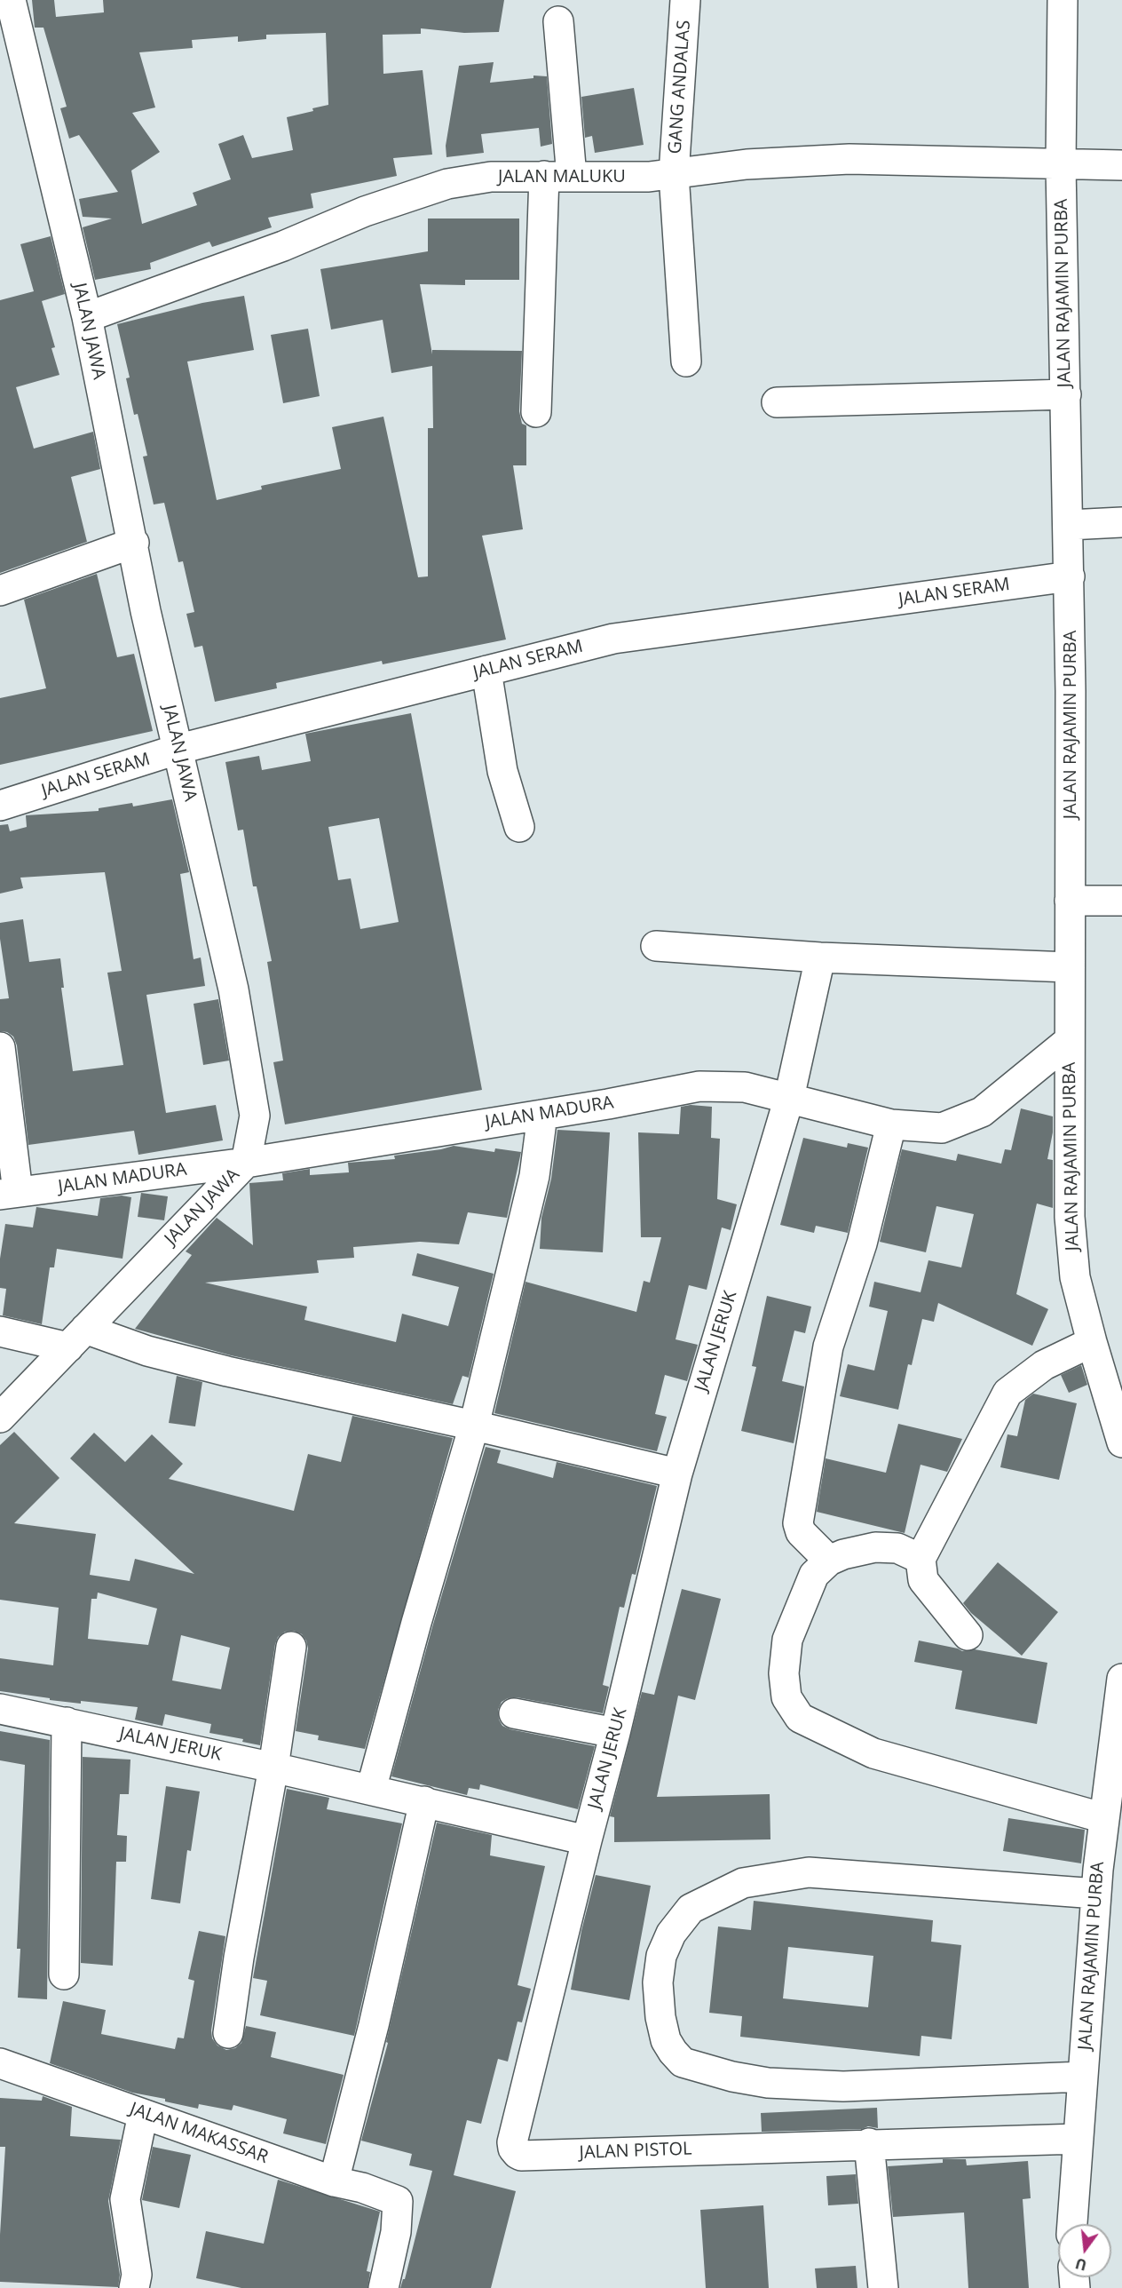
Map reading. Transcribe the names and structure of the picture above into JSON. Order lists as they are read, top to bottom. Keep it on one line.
{"streets":{"street":["GANG ANDALAS","JALAN MALUKU","JALAN RAJAMIN PURBA","JALAN JAWA","JALAN SERAM","JALAN MADURA","JALAN JERUK","JALAN MAKASSAR","JALAN PISTOL"]},"crossings":[["GANG ANDALAS","JALAN MALUKU"],["JALAN MALUKU","JALAN RAJAMIN PURBA"],["JALAN MALUKU","JALAN JAWA"],["JALAN RAJAMIN PURBA","JALAN SERAM"],["JALAN RAJAMIN PURBA","JALAN MADURA"],["JALAN RAJAMIN PURBA","JALAN PISTOL"],["JALAN JAWA","JALAN SERAM"],["JALAN JAWA","JALAN MADURA"],["JALAN MADURA","JALAN JERUK"],["JALAN JERUK","JALAN PISTOL"]],"north":"bottom"}
